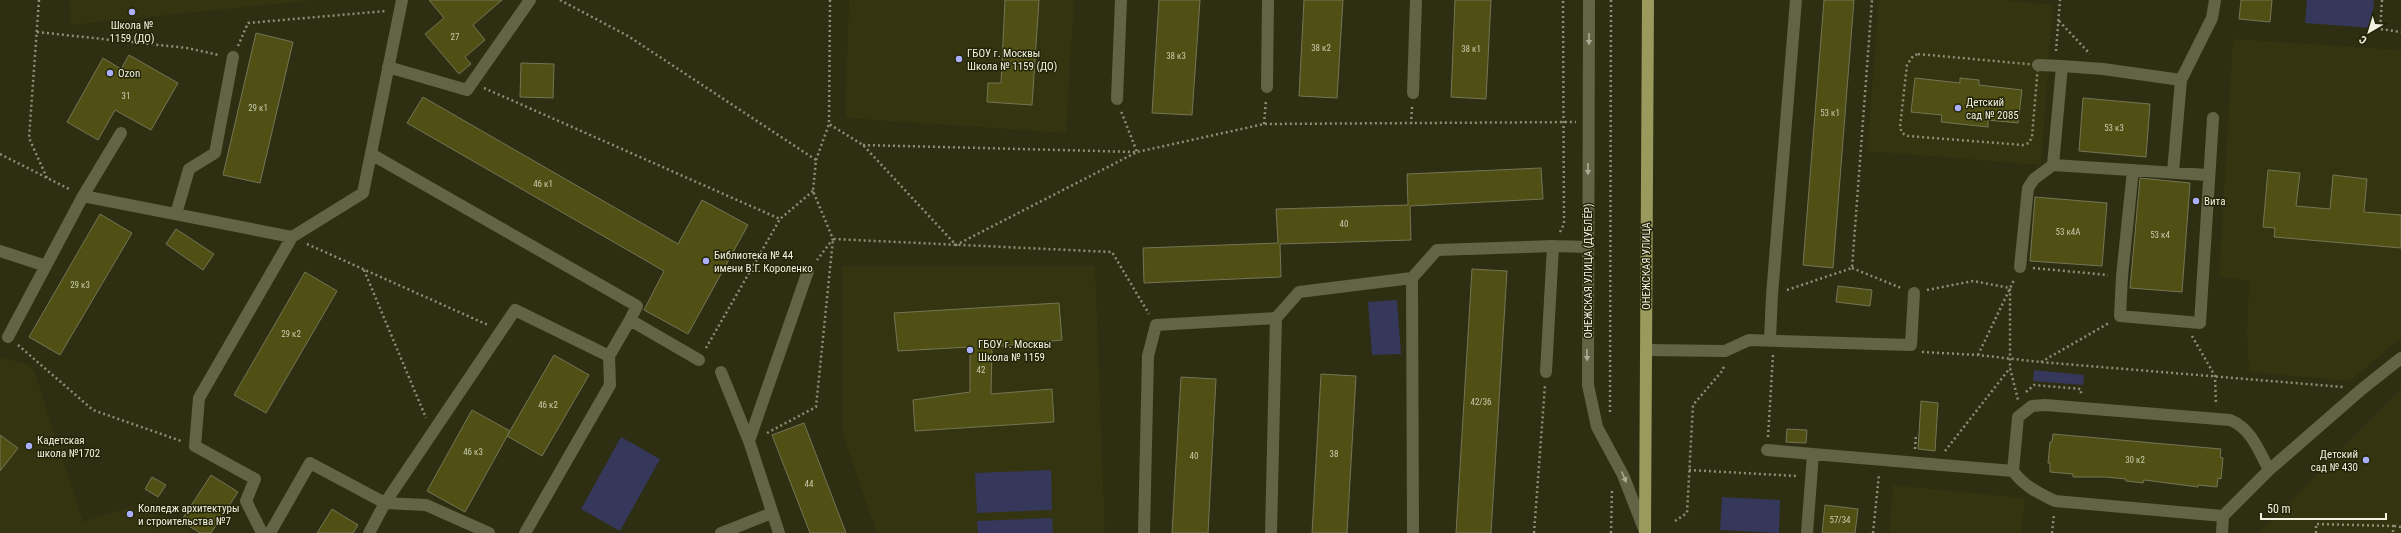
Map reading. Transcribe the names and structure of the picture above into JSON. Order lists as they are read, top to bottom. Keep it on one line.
{"streets":{"main road":["ОНЕЖСКАЯ УЛИЦА"],"street":["ОНЕЖСКАЯ УЛИЦА (ДУБЛЁР)"]},"crossings":[["ОНЕЖСКАЯ УЛИЦА","ОНЕЖСКАЯ УЛИЦА (ДУБЛЁР)"]],"one_way":["ОНЕЖСКАЯ УЛИЦА (ДУБЛЁР)"],"places":["Школа № 1159 (ДО)","ГБОУ г. Москвы Школа № 1159 (ДО)","Ozon","Детский сад № 2085","Вита","Библиотека № 44 имени В.Г. Короленко","ГБОУ г. Москвы Школа № 1159","Кадетская школа №1702","Детский сад № 430","Колледж архитектуры и строительства №7"],"house_numbers":["27","38 к2","38 к1","38 к3","31","29 к1","53 к1","53 к3","46 к1","40","53 к4А","53 к4","29 к3","29 к2","42","42/36","46 к2","46 к3","38","40","30 к2","44","57/34"],"scale_bar":"50 m","north":"bottom left"}
